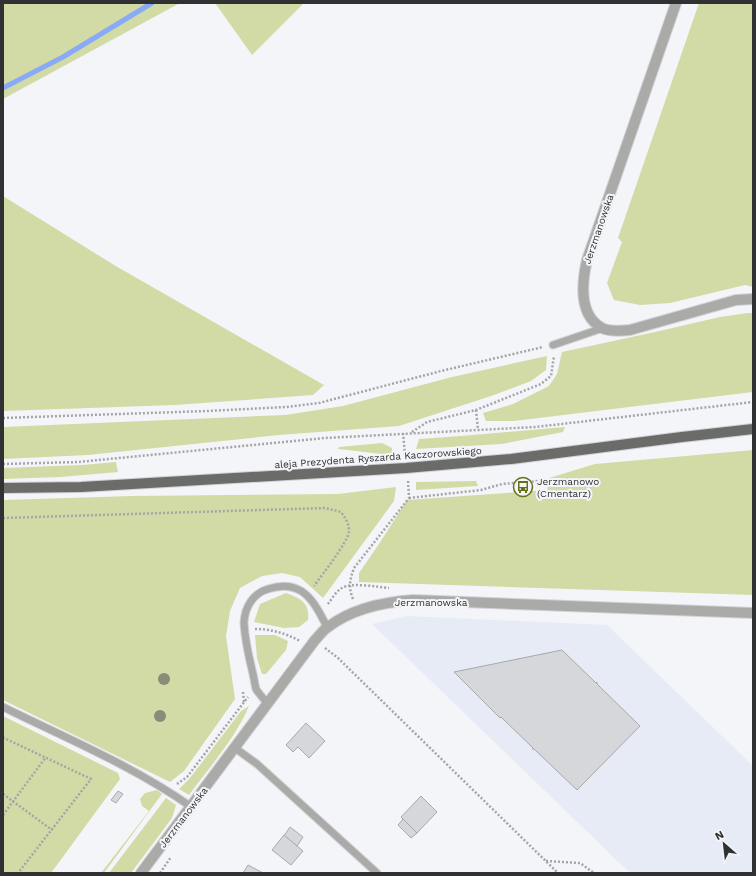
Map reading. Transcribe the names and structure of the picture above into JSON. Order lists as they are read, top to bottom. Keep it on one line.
{"streets":{"main road":["aleja Prezydenta Ryszarda Kaczorowskiego"],"street":["Jerzmanowska"]},"places":{"bus stop":["Jerzmanowo (Cmentarz)"]},"north":"top left"}
